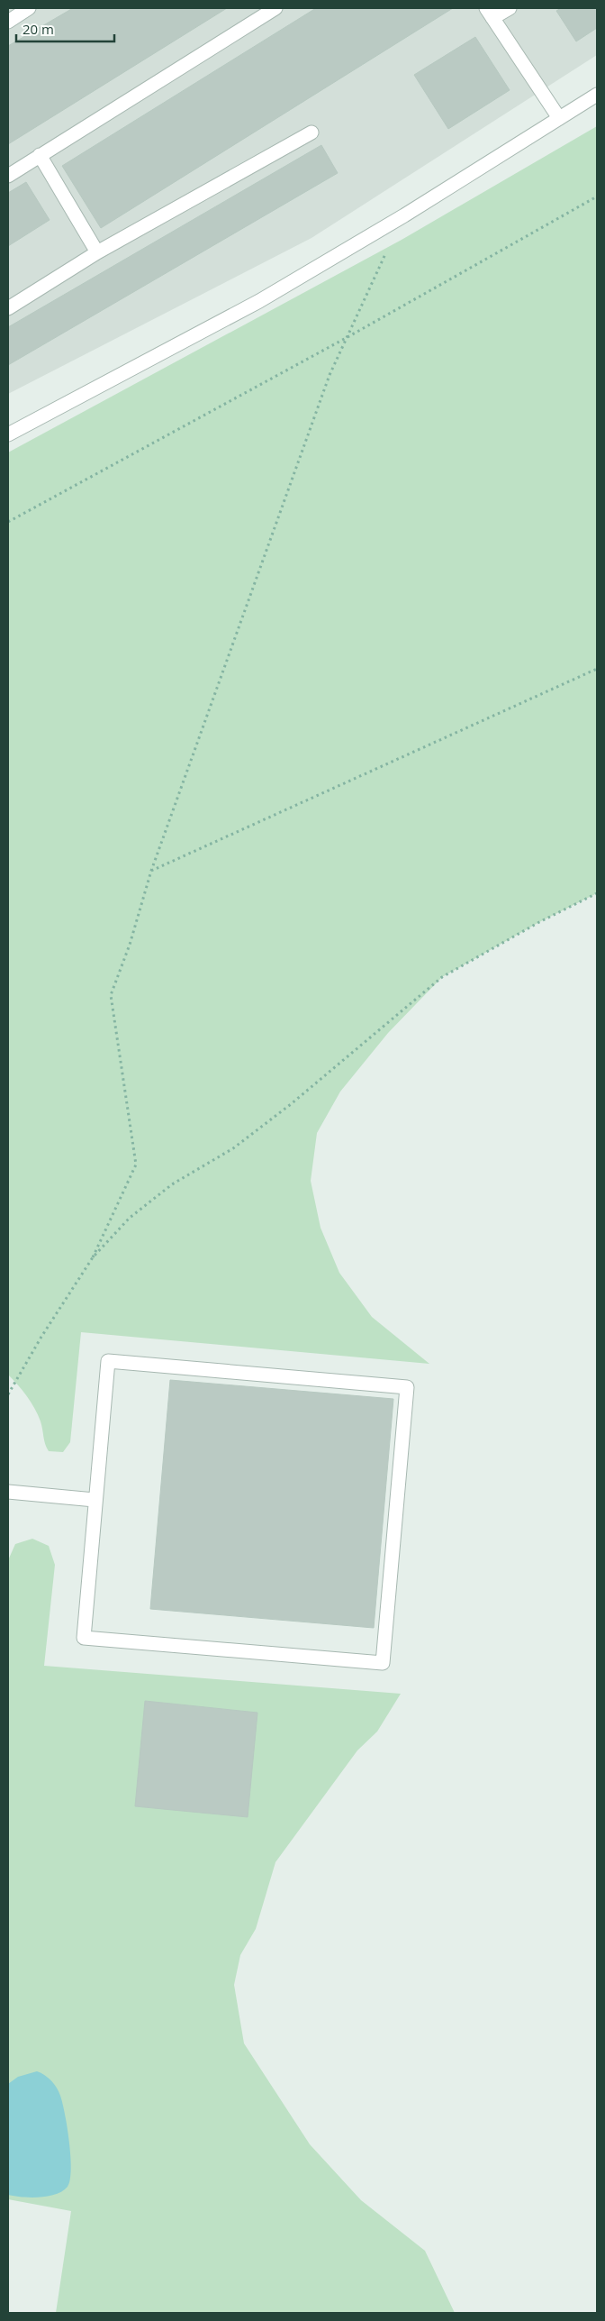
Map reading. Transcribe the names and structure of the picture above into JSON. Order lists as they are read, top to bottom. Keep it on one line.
{"scale_bar":"20 m"}
